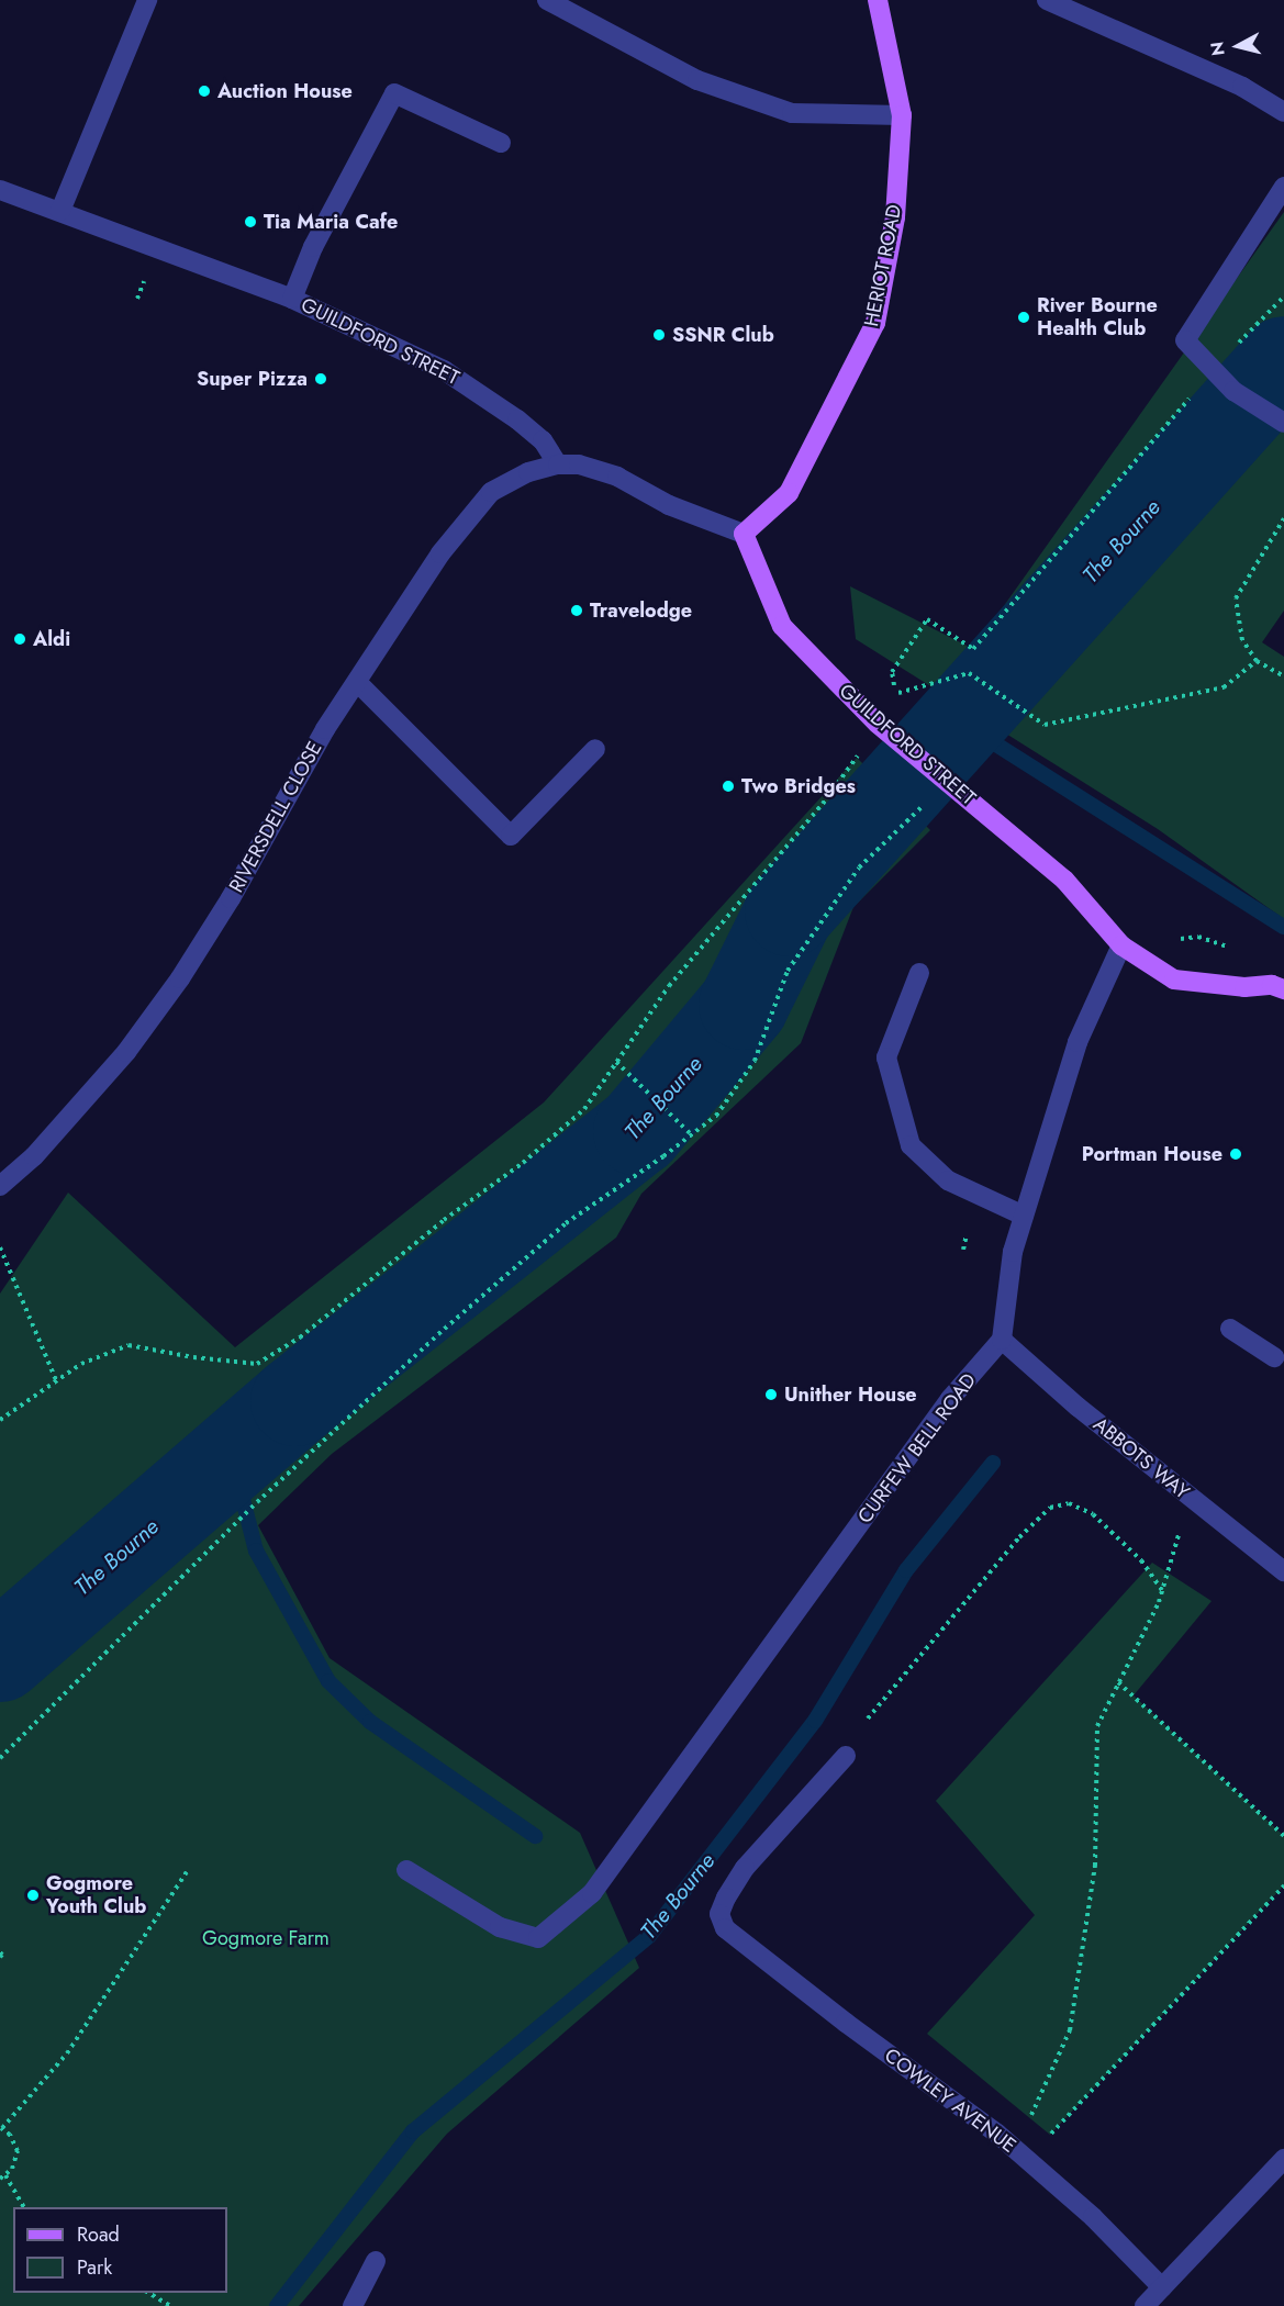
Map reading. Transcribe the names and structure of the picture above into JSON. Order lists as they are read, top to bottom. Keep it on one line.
{"streets":{"main road":["HERIOT ROAD","GUILDFORD STREET"],"street":["RIVERSDELL CLOSE","CURFEW BELL ROAD","ABBOTS WAY","COWLEY AVENUE"]},"crossings":[["HERIOT ROAD","GUILDFORD STREET"],["GUILDFORD STREET","RIVERSDELL CLOSE"],["CURFEW BELL ROAD","ABBOTS WAY"]],"water":["The Bourne"],"parks":["Gogmore Farm"],"places":["Auction House","Tia Maria Cafe","River Bourne Health Club","SSNR Club","Super Pizza","Travelodge","Aldi","Two Bridges","Portman House","Unither House","Gogmore Youth Club"],"legend":["Road","Park"],"north":"left"}
